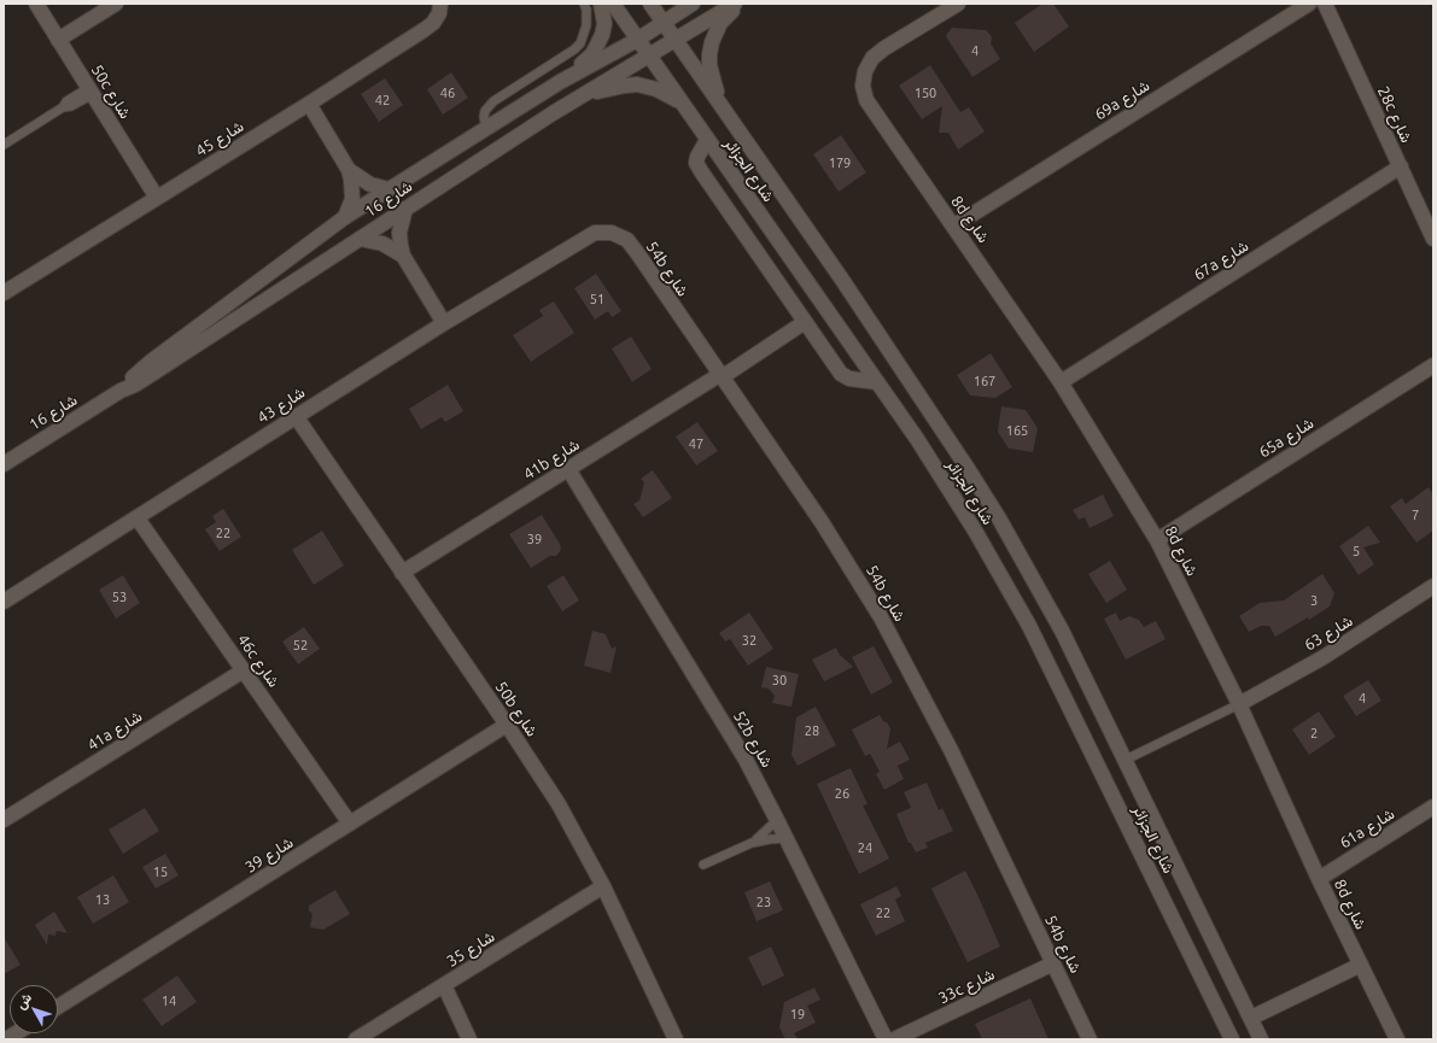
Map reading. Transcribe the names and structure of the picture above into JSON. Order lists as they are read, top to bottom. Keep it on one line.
{"streets":{"street":["50c شارع","69a شارع","28c شارع","شارع 45","شارع الجزائر","شارع 16","8d شارع","67a شارع","54b شارع","شارع 43","65a شارع","41b شارع","شارع 63","46c شارع","50b شارع","41a شارع","52b شارع","61a شارع","شارع 39","شارع 35","33c شارع"]},"crossings":[["50c شارع","شارع 45"],["69a شارع","8d شارع"],["28c شارع","67a شارع"],["شارع الجزائر","شارع 16"],["8d شارع","67a شارع"],["8d شارع","65a شارع"],["8d شارع","شارع 63"],["8d شارع","61a شارع"],["54b شارع","شارع 43"],["54b شارع","41b شارع"],["54b شارع","33c شارع"],["شارع 43","46c شارع"],["شارع 43","50b شارع"],["41b شارع","50b شارع"],["41b شارع","52b شارع"],["46c شارع","41a شارع"],["46c شارع","شارع 39"],["50b شارع","شارع 39"],["50b شارع","شارع 35"]],"house_numbers":["4","46","150","42","179","51","167","165","47","7","22","39","5","53","3","32","52","30","4","28","2","26","24","15","13","23","22","14","19"],"north":"top left"}
